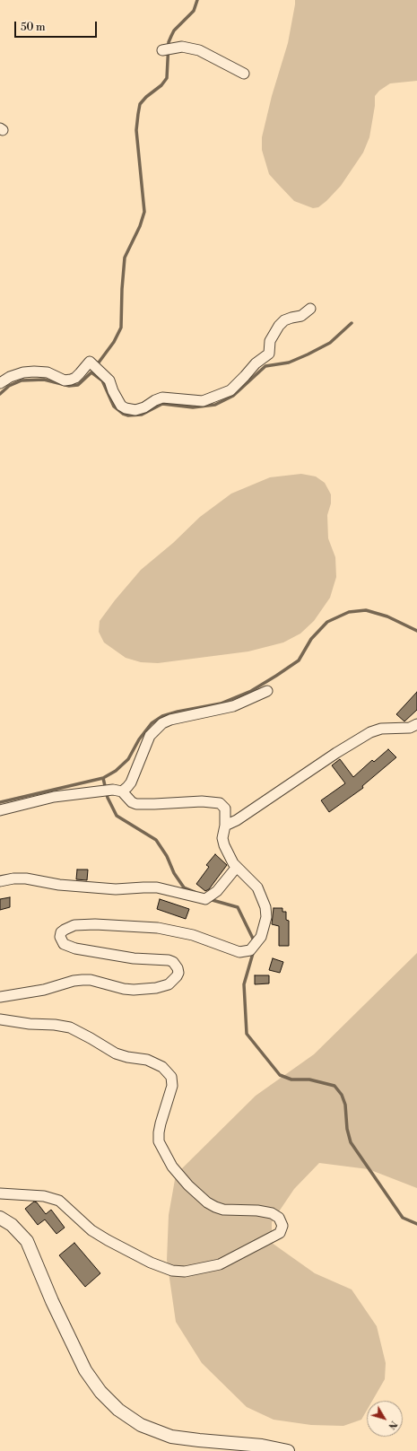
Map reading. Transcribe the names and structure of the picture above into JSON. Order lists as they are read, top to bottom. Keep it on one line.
{"scale_bar":"50 m","north":"bottom right"}
